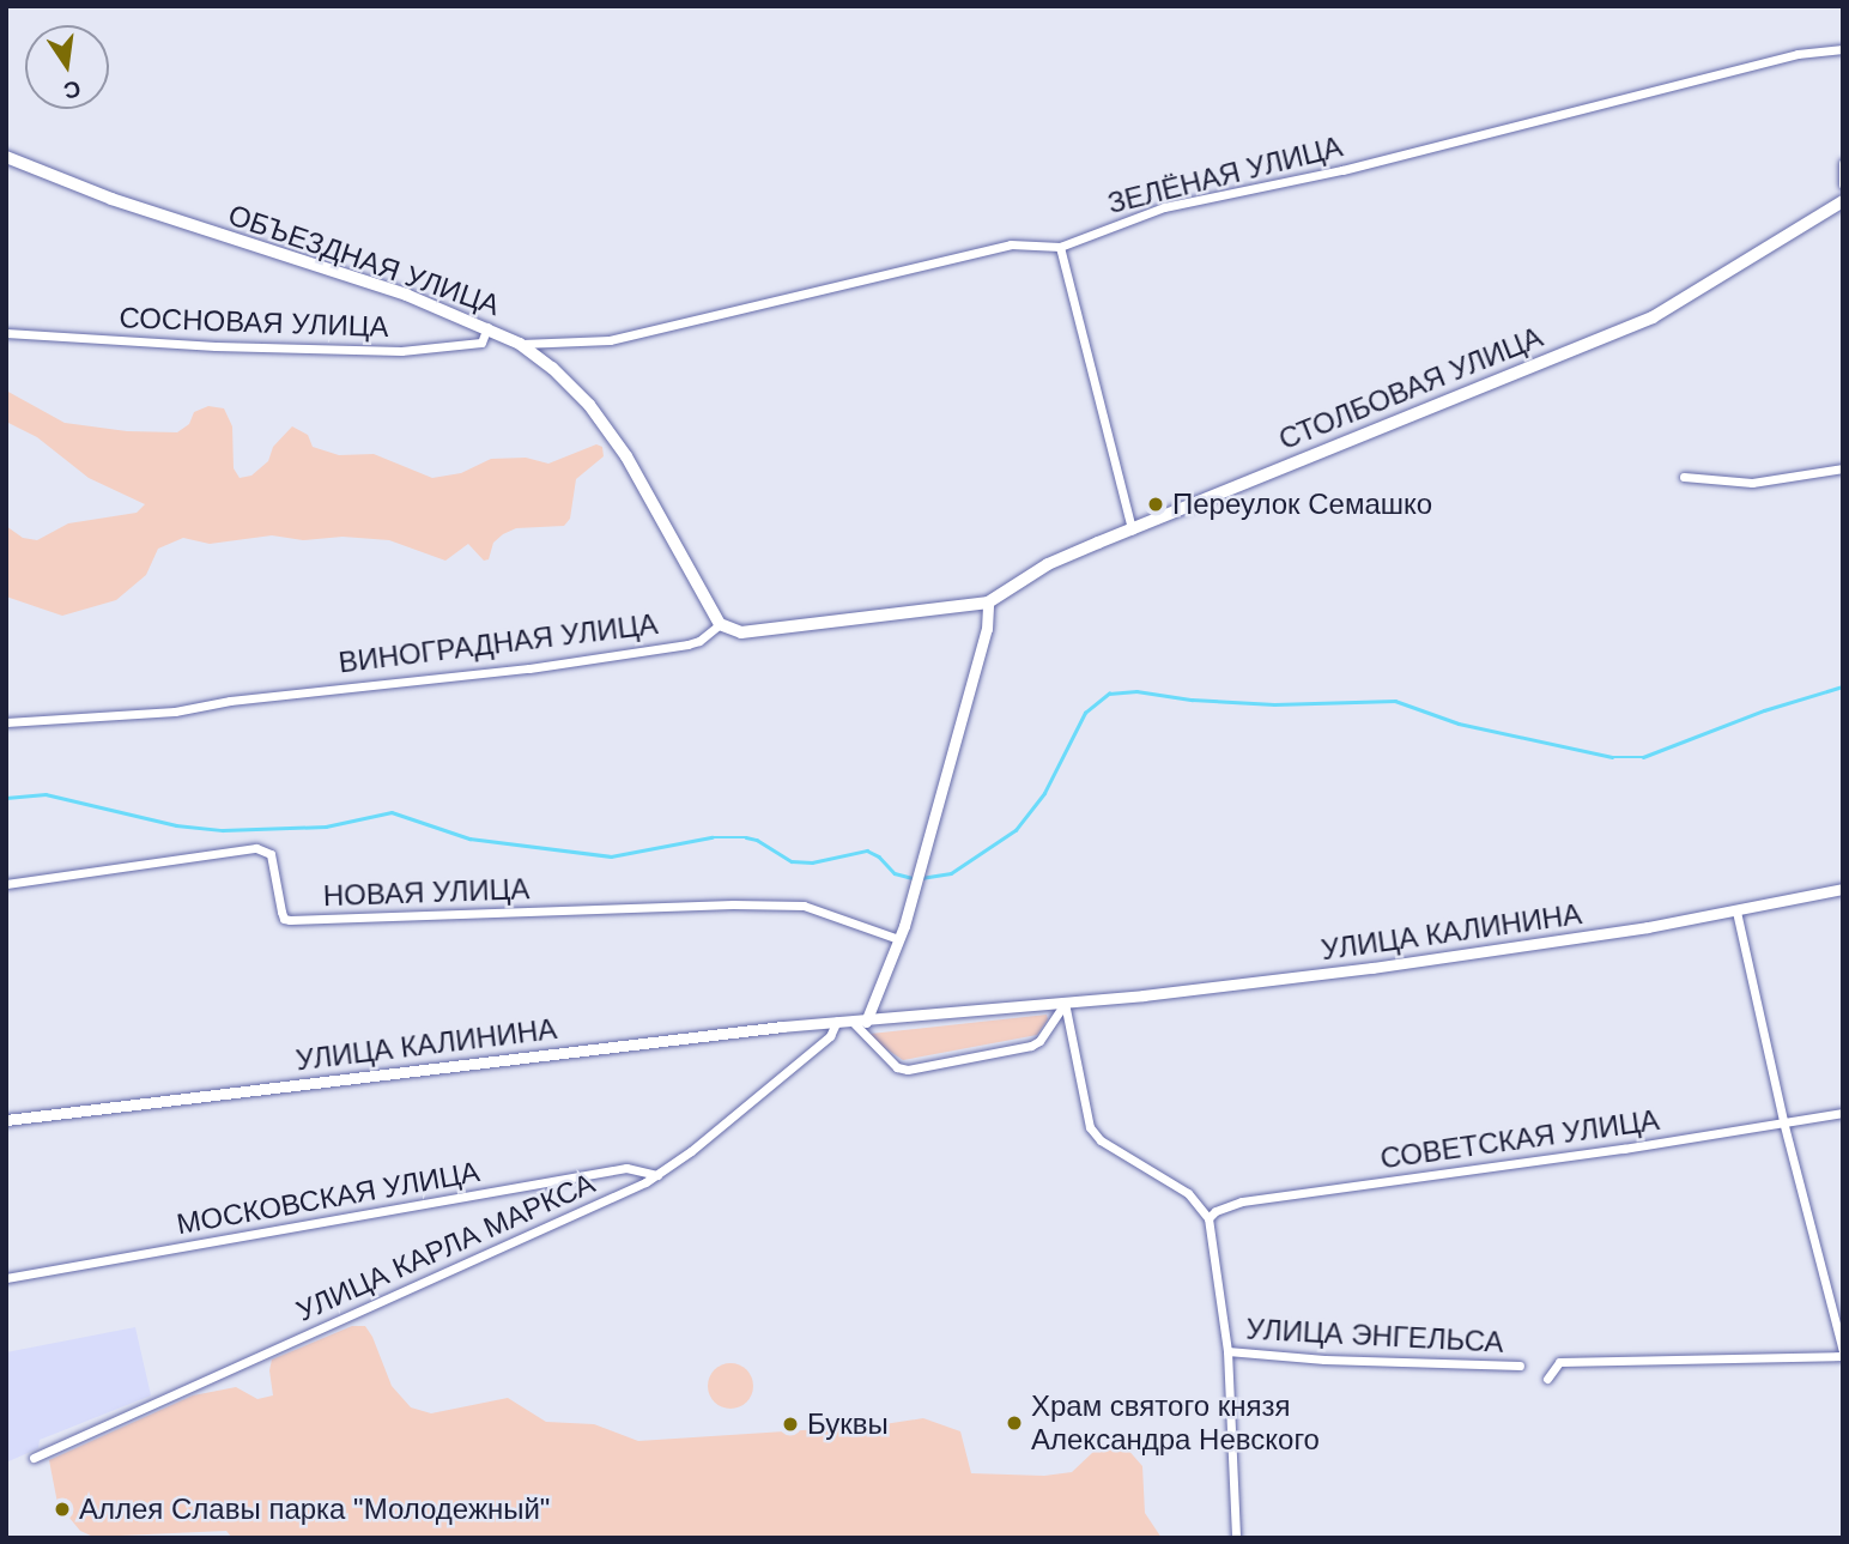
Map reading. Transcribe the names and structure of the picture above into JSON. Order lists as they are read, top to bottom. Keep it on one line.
{"streets":{"main road":["ОБЪЕЗДНАЯ УЛИЦА","СТОЛБОВАЯ УЛИЦА"],"street":["ЗЕЛЁНАЯ УЛИЦА","СОСНОВАЯ УЛИЦА","ВИНОГРАДНАЯ УЛИЦА","НОВАЯ УЛИЦА","УЛИЦА КАЛИНИНА","СОВЕТСКАЯ УЛИЦА","МОСКОВСКАЯ УЛИЦА","УЛИЦА КАРЛА МАРКСА","УЛИЦА ЭНГЕЛЬСА"]},"crossings":[["ЗЕЛЁНАЯ УЛИЦА","ОБЪЕЗДНАЯ УЛИЦА"],["ОБЪЕЗДНАЯ УЛИЦА","СОСНОВАЯ УЛИЦА"],["ОБЪЕЗДНАЯ УЛИЦА","ВИНОГРАДНАЯ УЛИЦА"],["УЛИЦА КАЛИНИНА","УЛИЦА КАРЛА МАРКСА"],["МОСКОВСКАЯ УЛИЦА","УЛИЦА КАРЛА МАРКСА"]],"places":["Переулок Семашко","Храм святого князя Александра Невского","Буквы","Аллея Славы парка \"Молодежный\""],"north":"bottom"}
